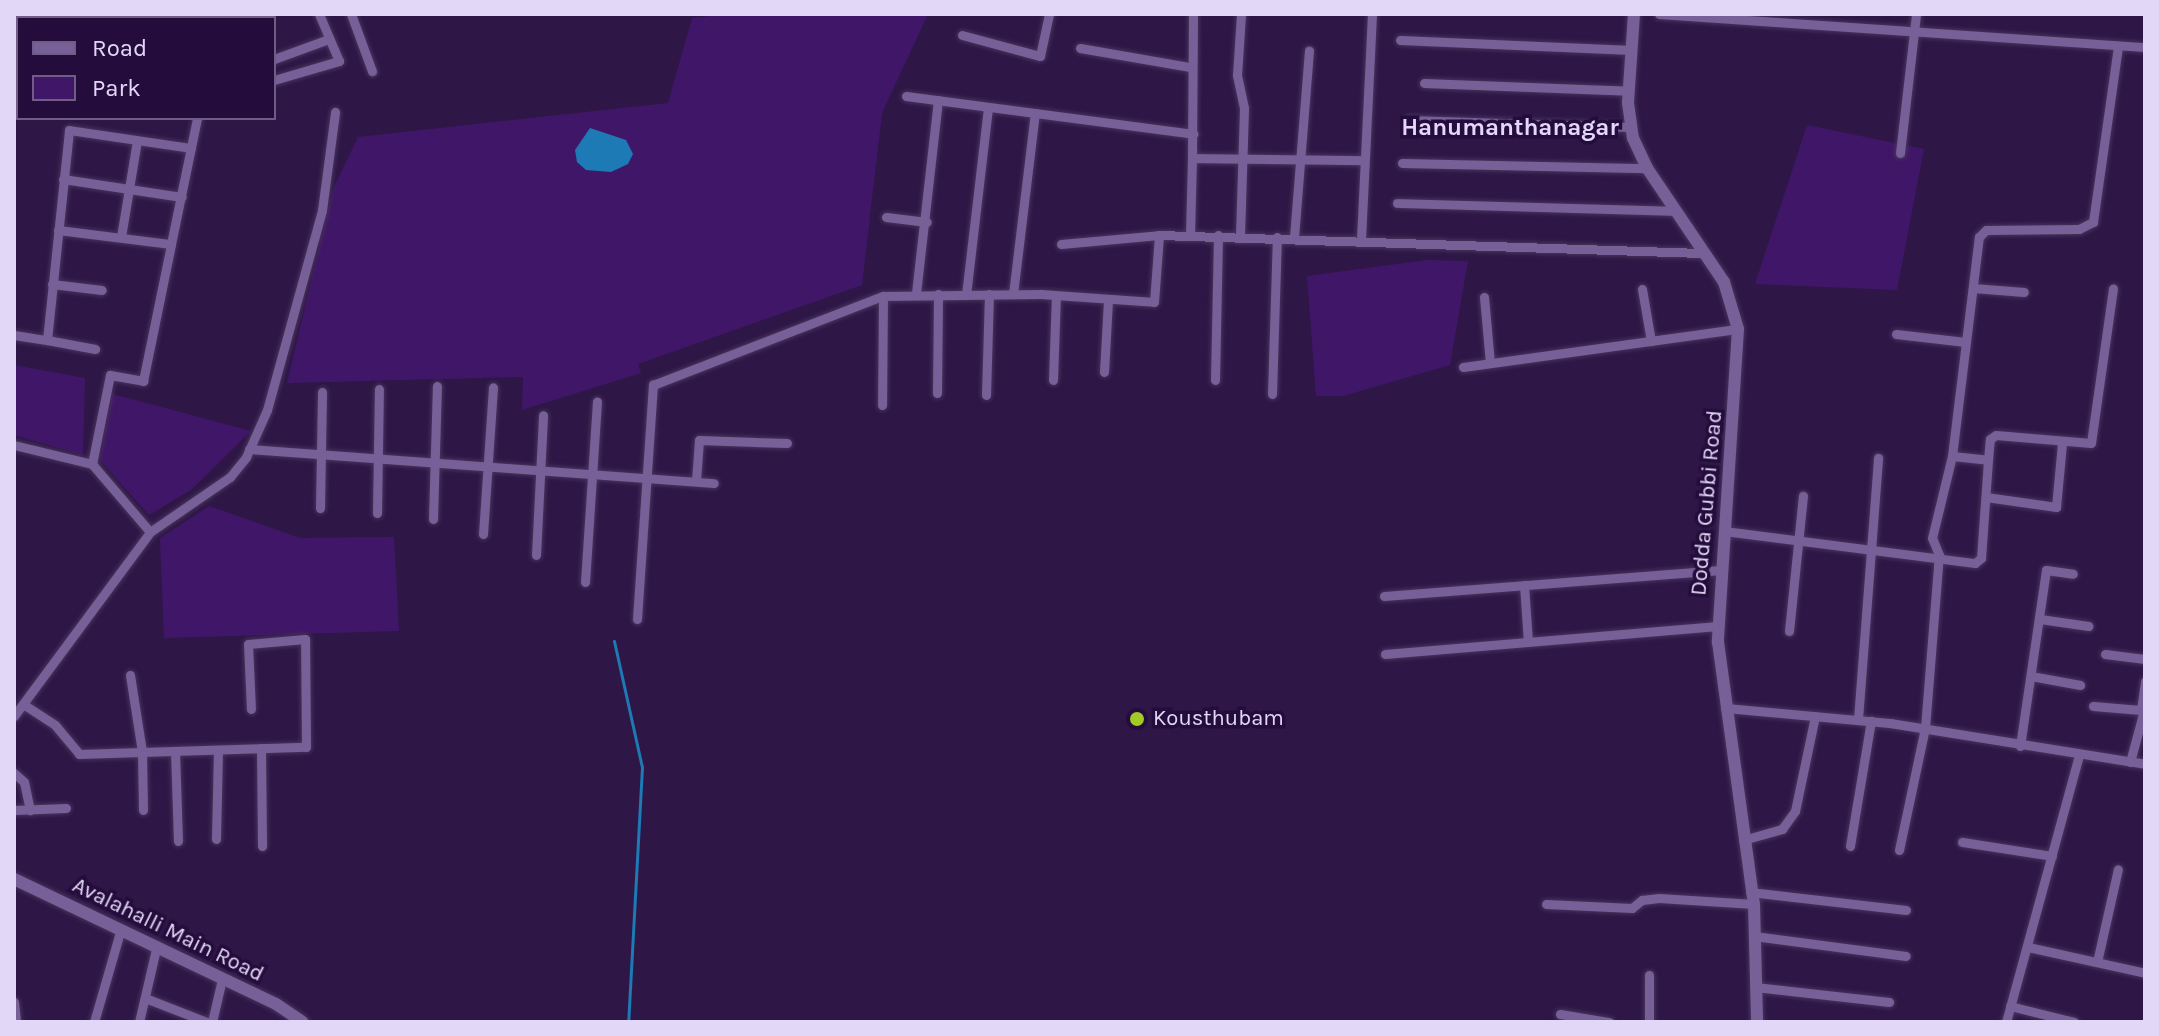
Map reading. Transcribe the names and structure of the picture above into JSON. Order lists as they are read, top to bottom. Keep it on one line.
{"streets":{"main road":["Dodda Gubbi Road","Avalahalli Main Road"]},"districts":["Hanumanthanagar"],"places":["Kousthubam"],"legend":["Road","Park"]}
